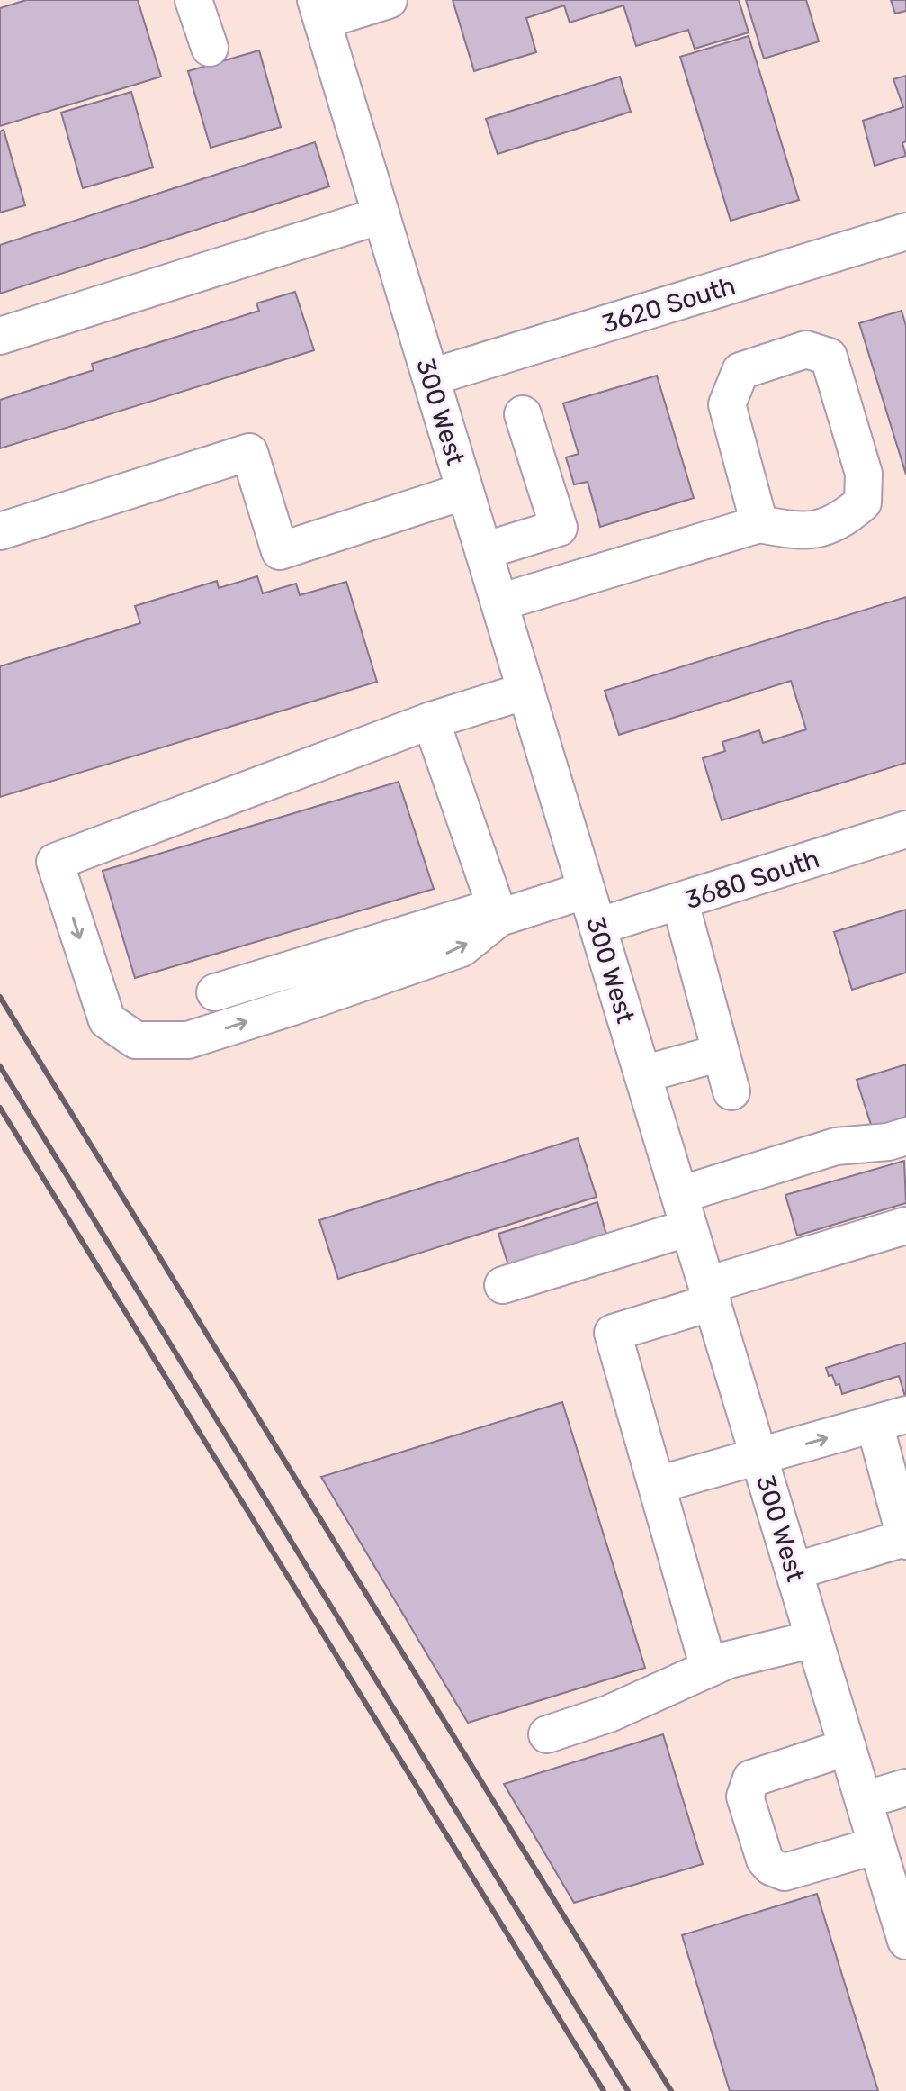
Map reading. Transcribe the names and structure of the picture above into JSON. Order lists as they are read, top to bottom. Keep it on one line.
{"streets":{"street":["3620 South","300 West","3680 South"]},"crossings":[["3620 South","300 West"],["300 West","3680 South"]]}
